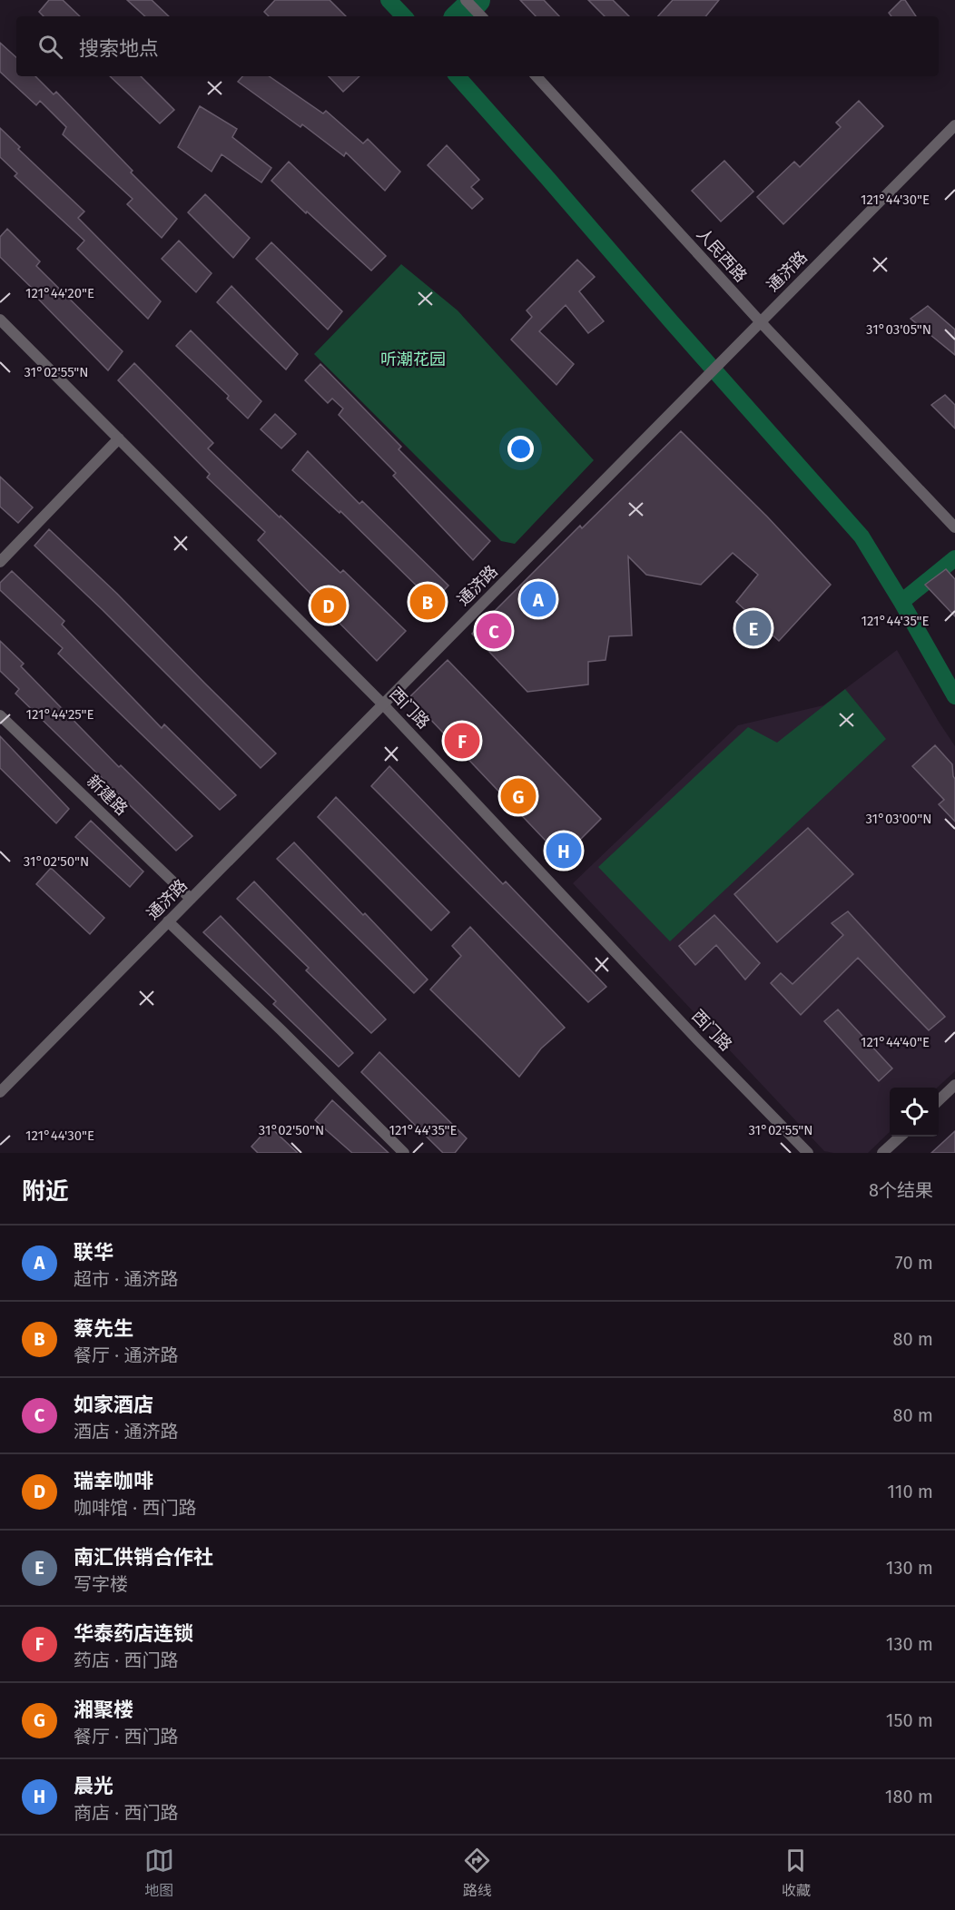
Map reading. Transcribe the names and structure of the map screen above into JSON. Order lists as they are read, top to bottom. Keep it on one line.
{"streets":{"street":["人民西路","通济路","西门路","新建路"]},"crossings":[["人民西路","通济路"],["通济路","西门路"],["通济路","新建路"]],"parks":["听潮花园"],"page":{"search":"搜索地点","pins":["A","B","D","E","C","F","G","H"],"heading":["附近","8个结果"],"list":[{"mark":"A","name":"联华","note":"超市 · 通济路","value":"70 m"},{"mark":"B","name":"蔡先生","note":"餐厅 · 通济路","value":"80 m"},{"mark":"C","name":"如家酒店","note":"酒店 · 通济路","value":"80 m"},{"mark":"D","name":"瑞幸咖啡","note":"咖啡馆 · 西门路","value":"110 m"},{"mark":"E","name":"南汇供销合作社","note":"写字楼","value":"130 m"},{"mark":"F","name":"华泰药店连锁","note":"药店 · 西门路","value":"130 m"},{"mark":"G","name":"湘聚楼","note":"餐厅 · 西门路","value":"150 m"},{"mark":"H","name":"晨光","note":"商店 · 西门路","value":"180 m"}],"nav":["地图","路线","收藏"]},"coordinates":["121°44'30\"E","121°44'20\"E","31°03'05\"N","31°02'55\"N","121°44'35\"E","121°44'25\"E","31°03'00\"N","31°02'50\"N","121°44'40\"E"]}
